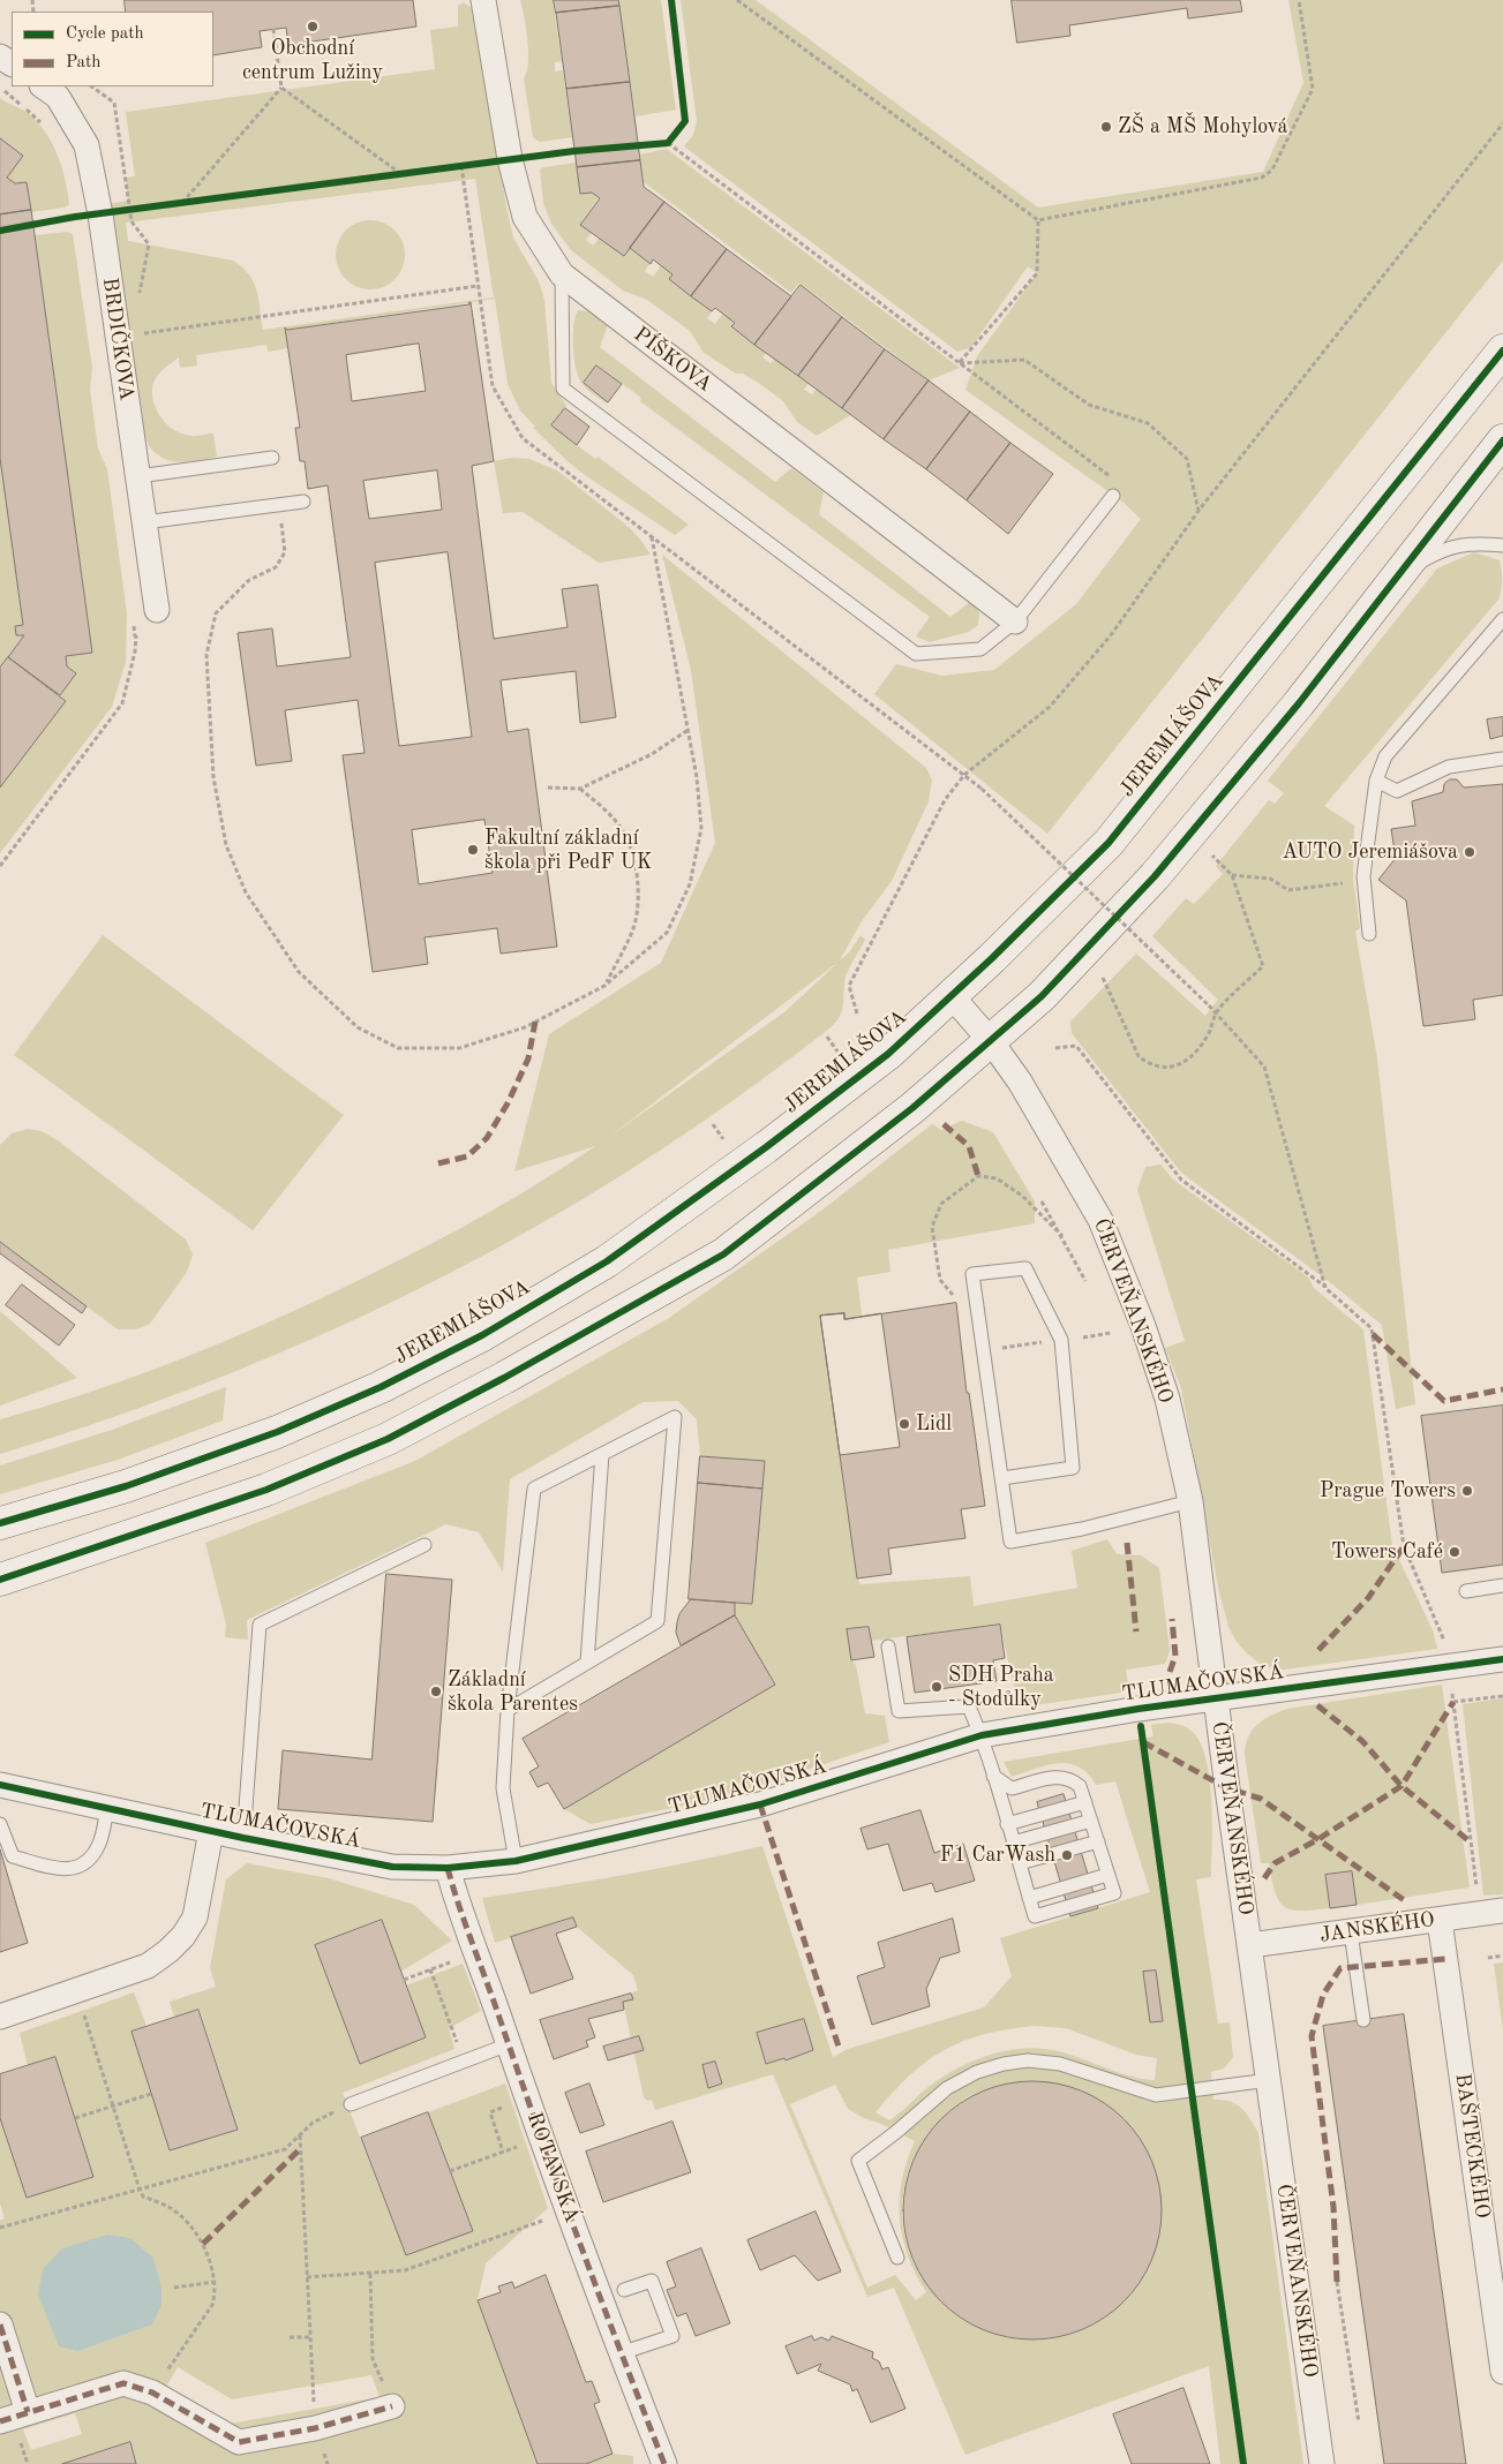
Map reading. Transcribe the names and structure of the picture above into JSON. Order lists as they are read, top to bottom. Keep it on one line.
{"streets":{"main road":["JEREMIÁŠOVA"],"street":["BRDIČKOVA","PÍŠKOVA","ČERVEŇANSKÉHO","TLUMAČOVSKÁ","JANSKÉHO","BAŠTECKÉHO","ROTAVSKÁ"]},"crossings":[["ČERVEŇANSKÉHO","TLUMAČOVSKÁ"],["ČERVEŇANSKÉHO","JANSKÉHO"],["TLUMAČOVSKÁ","ROTAVSKÁ"],["JANSKÉHO","BAŠTECKÉHO"]],"places":["Obchodní centrum Lužiny","ZŠ a MŠ Mohylová","Fakultní základní škola při PedF UK","AUTO Jeremiášova","Lidl","Prague Towers","Towers Café","SDH Praha - Stodůlky","Základní škola Parentes","F1 CarWash"],"legend":["Cycle path","Path"]}
